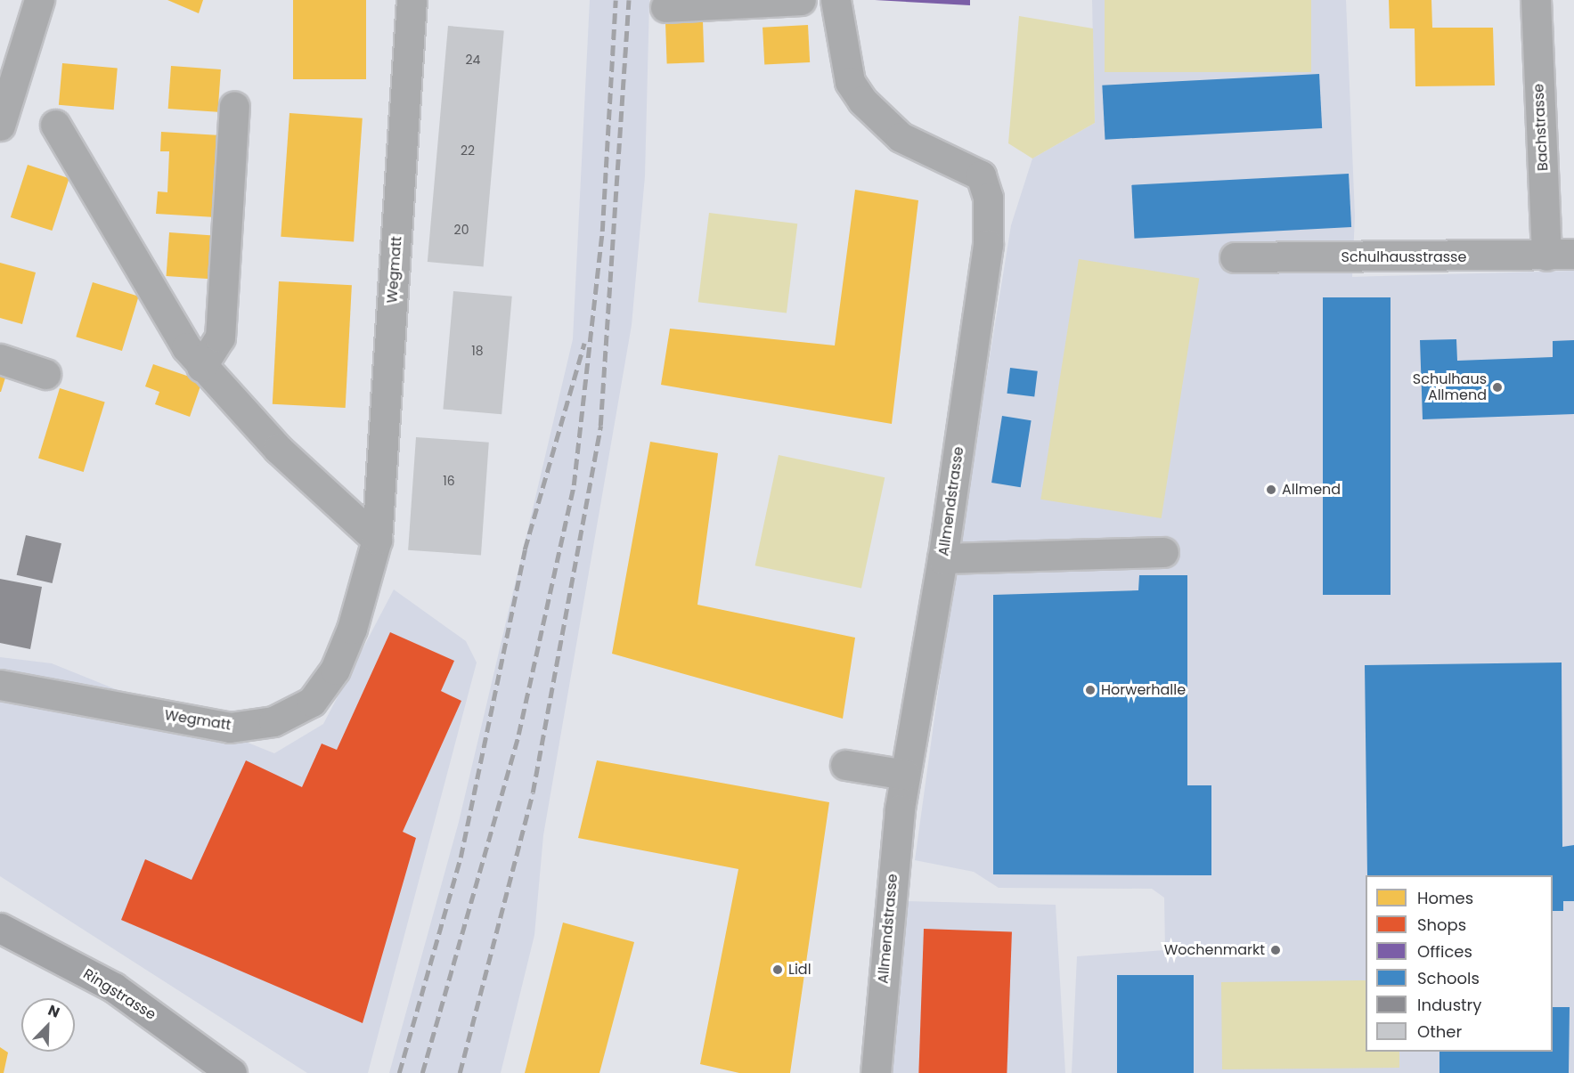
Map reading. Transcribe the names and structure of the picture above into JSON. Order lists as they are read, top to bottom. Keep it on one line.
{"streets":{"main road":["Ringstrasse"],"street":["Bachstrasse","Schulhausstrasse","Wegmatt","Allmendstrasse"]},"crossings":[["Bachstrasse","Schulhausstrasse"]],"places":["Schulhaus Allmend","Allmend","Horwerhalle","Wochenmarkt","Lidl"],"house_numbers":["24","22","20","18","16"],"legend":["Homes","Shops","Offices","Schools","Industry","Other"],"north":"top right"}
